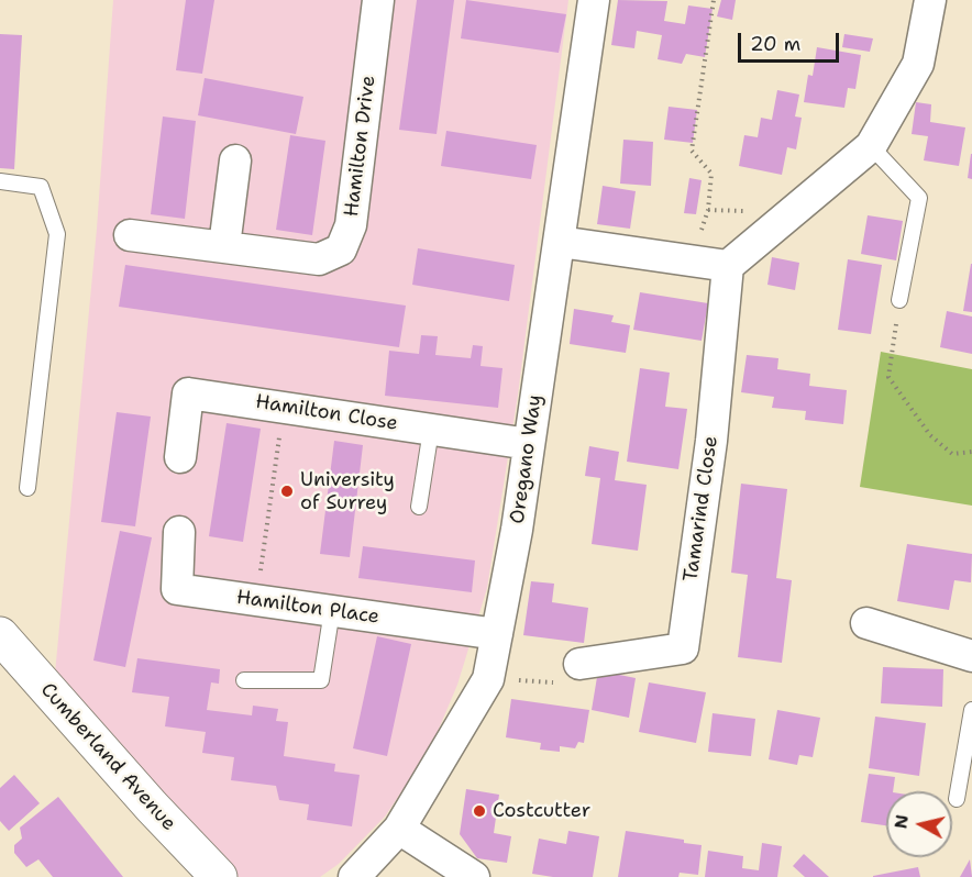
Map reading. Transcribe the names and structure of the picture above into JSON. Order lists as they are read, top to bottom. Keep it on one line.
{"streets":{"street":["Hamilton Drive","Hamilton Close","Oregano Way","Tamarind Close","Hamilton Place","Cumberland Avenue"]},"crossings":[["Hamilton Close","Oregano Way"],["Oregano Way","Hamilton Place"]],"places":["University of Surrey","Costcutter"],"scale_bar":"20 m","north":"left"}
